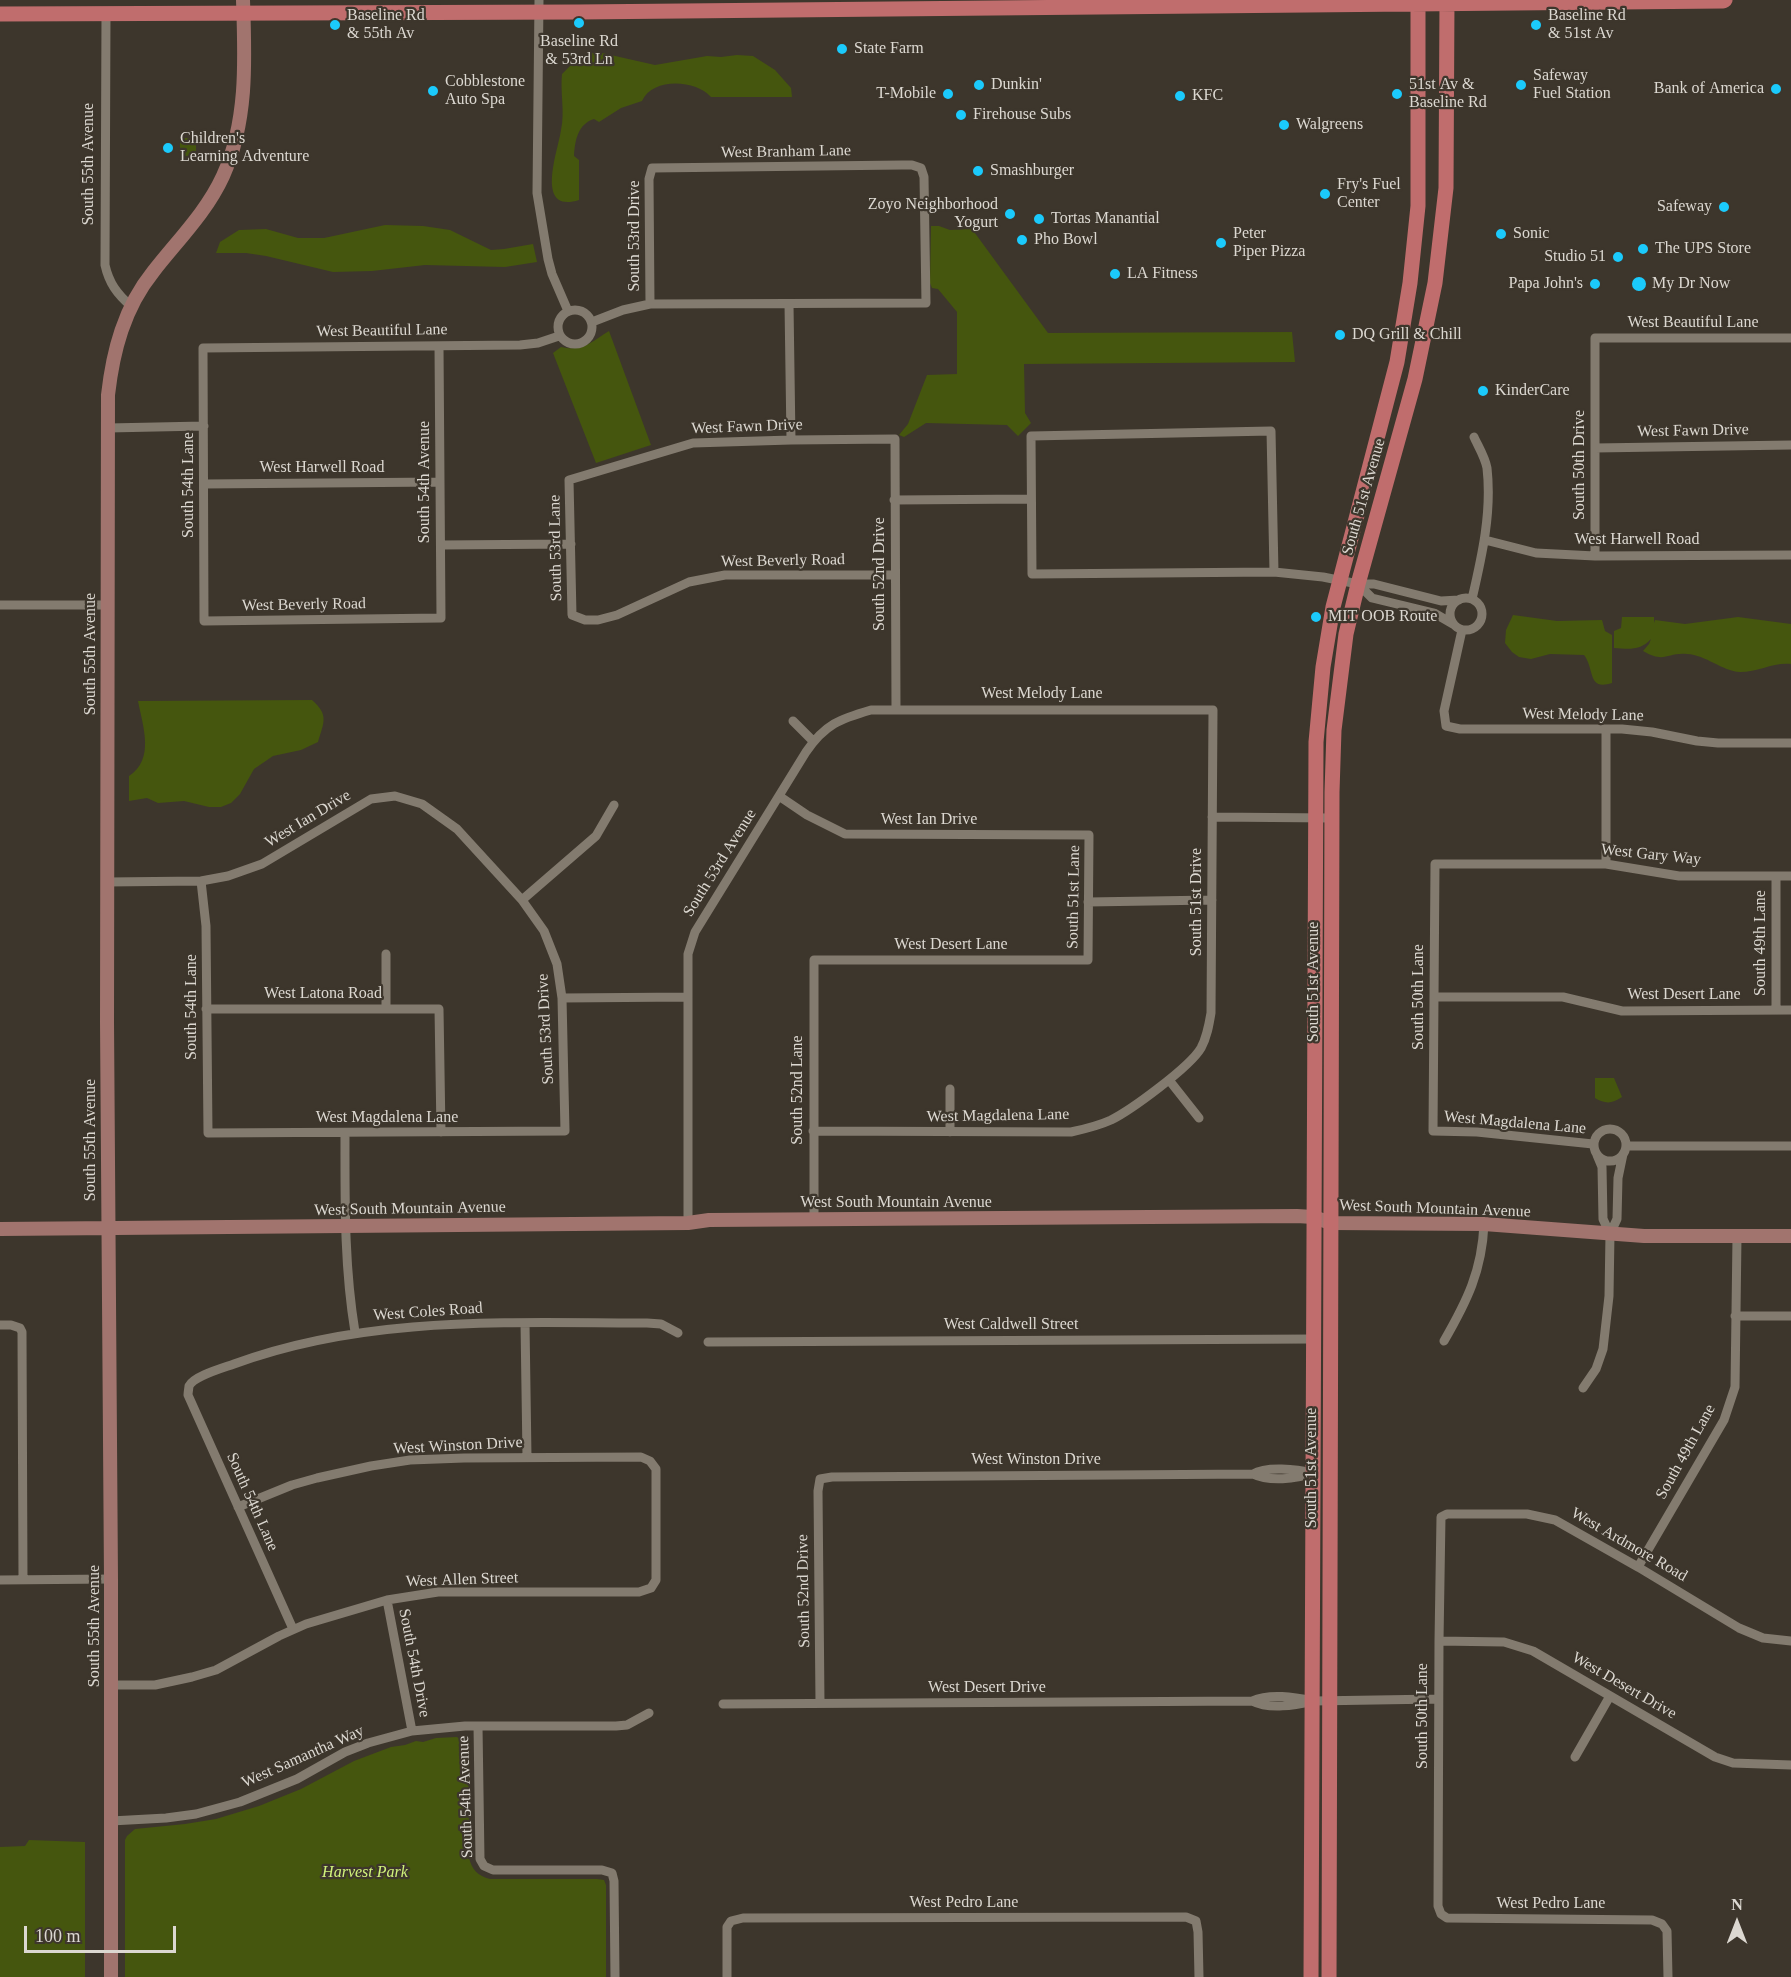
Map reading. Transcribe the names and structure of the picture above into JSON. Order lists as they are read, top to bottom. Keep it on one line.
{"streets":{"main road":["South 51st Avenue"],"street":["West Branham Lane","South 55th Avenue","South 53rd Drive","West Beautiful Lane","West Fawn Drive","South 50th Drive","West Harwell Road","South 54th Avenue","South 54th Lane","South 53rd Lane","West Beverly Road","South 52nd Drive","West Melody Lane","West Ian Drive","West Gary Way","South 53rd Avenue","South 51st Lane","South 51st Drive","South 49th Lane","West Desert Lane","West Latona Road","South 50th Lane","South 52nd Lane","West Magdalena Lane","West South Mountain Avenue","West Coles Road","West Caldwell Street","West Winston Drive","West Ardmore Road","West Allen Street","South 54th Drive","West Desert Drive","West Samantha Way","West Pedro Lane"]},"crossings":[["West Branham Lane","South 53rd Drive"],["South 55th Avenue","West Ian Drive"],["South 55th Avenue","West South Mountain Avenue"],["South 55th Avenue","West Allen Street"],["South 55th Avenue","West Samantha Way"],["South 53rd Drive","West Ian Drive"],["South 53rd Drive","West Magdalena Lane"],["West Beautiful Lane","South 50th Drive"],["West Beautiful Lane","South 54th Avenue"],["West Beautiful Lane","South 54th Lane"],["West Fawn Drive","South 50th Drive"],["West Fawn Drive","South 53rd Lane"],["West Fawn Drive","South 52nd Drive"],["South 50th Drive","West Harwell Road"],["West Harwell Road","South 54th Avenue"],["West Harwell Road","South 54th Lane"],["South 54th Avenue","West Beverly Road"],["South 54th Avenue","West Samantha Way"],["South 54th Lane","West Beverly Road"],["South 54th Lane","West Ian Drive"],["South 54th Lane","West Latona Road"],["South 54th Lane","West Magdalena Lane"],["South 54th Lane","West Coles Road"],["South 54th Lane","West Winston Drive"],["South 54th Lane","West Allen Street"],["South 51st Avenue","West South Mountain Avenue"],["South 51st Avenue","West Caldwell Street"],["South 51st Avenue","West Winston Drive"],["South 51st Avenue","West Desert Drive"],["South 53rd Lane","West Beverly Road"],["West Beverly Road","South 52nd Drive"],["South 52nd Drive","West Melody Lane"],["South 52nd Drive","West Winston Drive"],["South 52nd Drive","West Desert Drive"],["West Melody Lane","South 53rd Avenue"],["West Melody Lane","South 51st Drive"],["West Ian Drive","South 53rd Avenue"],["West Ian Drive","South 51st Lane"],["West Gary Way","South 49th Lane"],["West Gary Way","South 50th Lane"],["South 53rd Avenue","West South Mountain Avenue"],["South 51st Lane","West Desert Lane"],["South 51st Drive","West Magdalena Lane"],["South 49th Lane","West Desert Lane"],["South 49th Lane","West South Mountain Avenue"],["South 49th Lane","West Ardmore Road"],["West Desert Lane","South 50th Lane"],["West Desert Lane","South 52nd Lane"],["West Latona Road","West Magdalena Lane"],["South 50th Lane","West Magdalena Lane"],["South 50th Lane","West Ardmore Road"],["South 50th Lane","West Desert Drive"],["South 50th Lane","West Pedro Lane"],["South 52nd Lane","West Magdalena Lane"],["South 52nd Lane","West South Mountain Avenue"],["West Winston Drive","West Allen Street"],["West Allen Street","South 54th Drive"],["South 54th Drive","West Samantha Way"]],"parks":["Harvest Park"],"places":["Baseline Rd & 53rd Ln","Baseline Rd & 55th Av","Baseline Rd & 51st Av","State Farm","Dunkin'","Safeway Fuel Station","Bank of America","Cobblestone Auto Spa","T-Mobile","51st Av & Baseline Rd","KFC","Firehouse Subs","Walgreens","Children's Learning Adventure","Smashburger","Fry's Fuel Center","Safeway","Zoyo Neighborhood Yogurt","Tortas Manantial","Sonic","Pho Bowl","Peter Piper Pizza","The UPS Store","Studio 51","LA Fitness","Papa John's","My Dr Now","DQ Grill & Chill","KinderCare","MIT OOB Route"],"scale_bar":"100 m","north":"top"}
